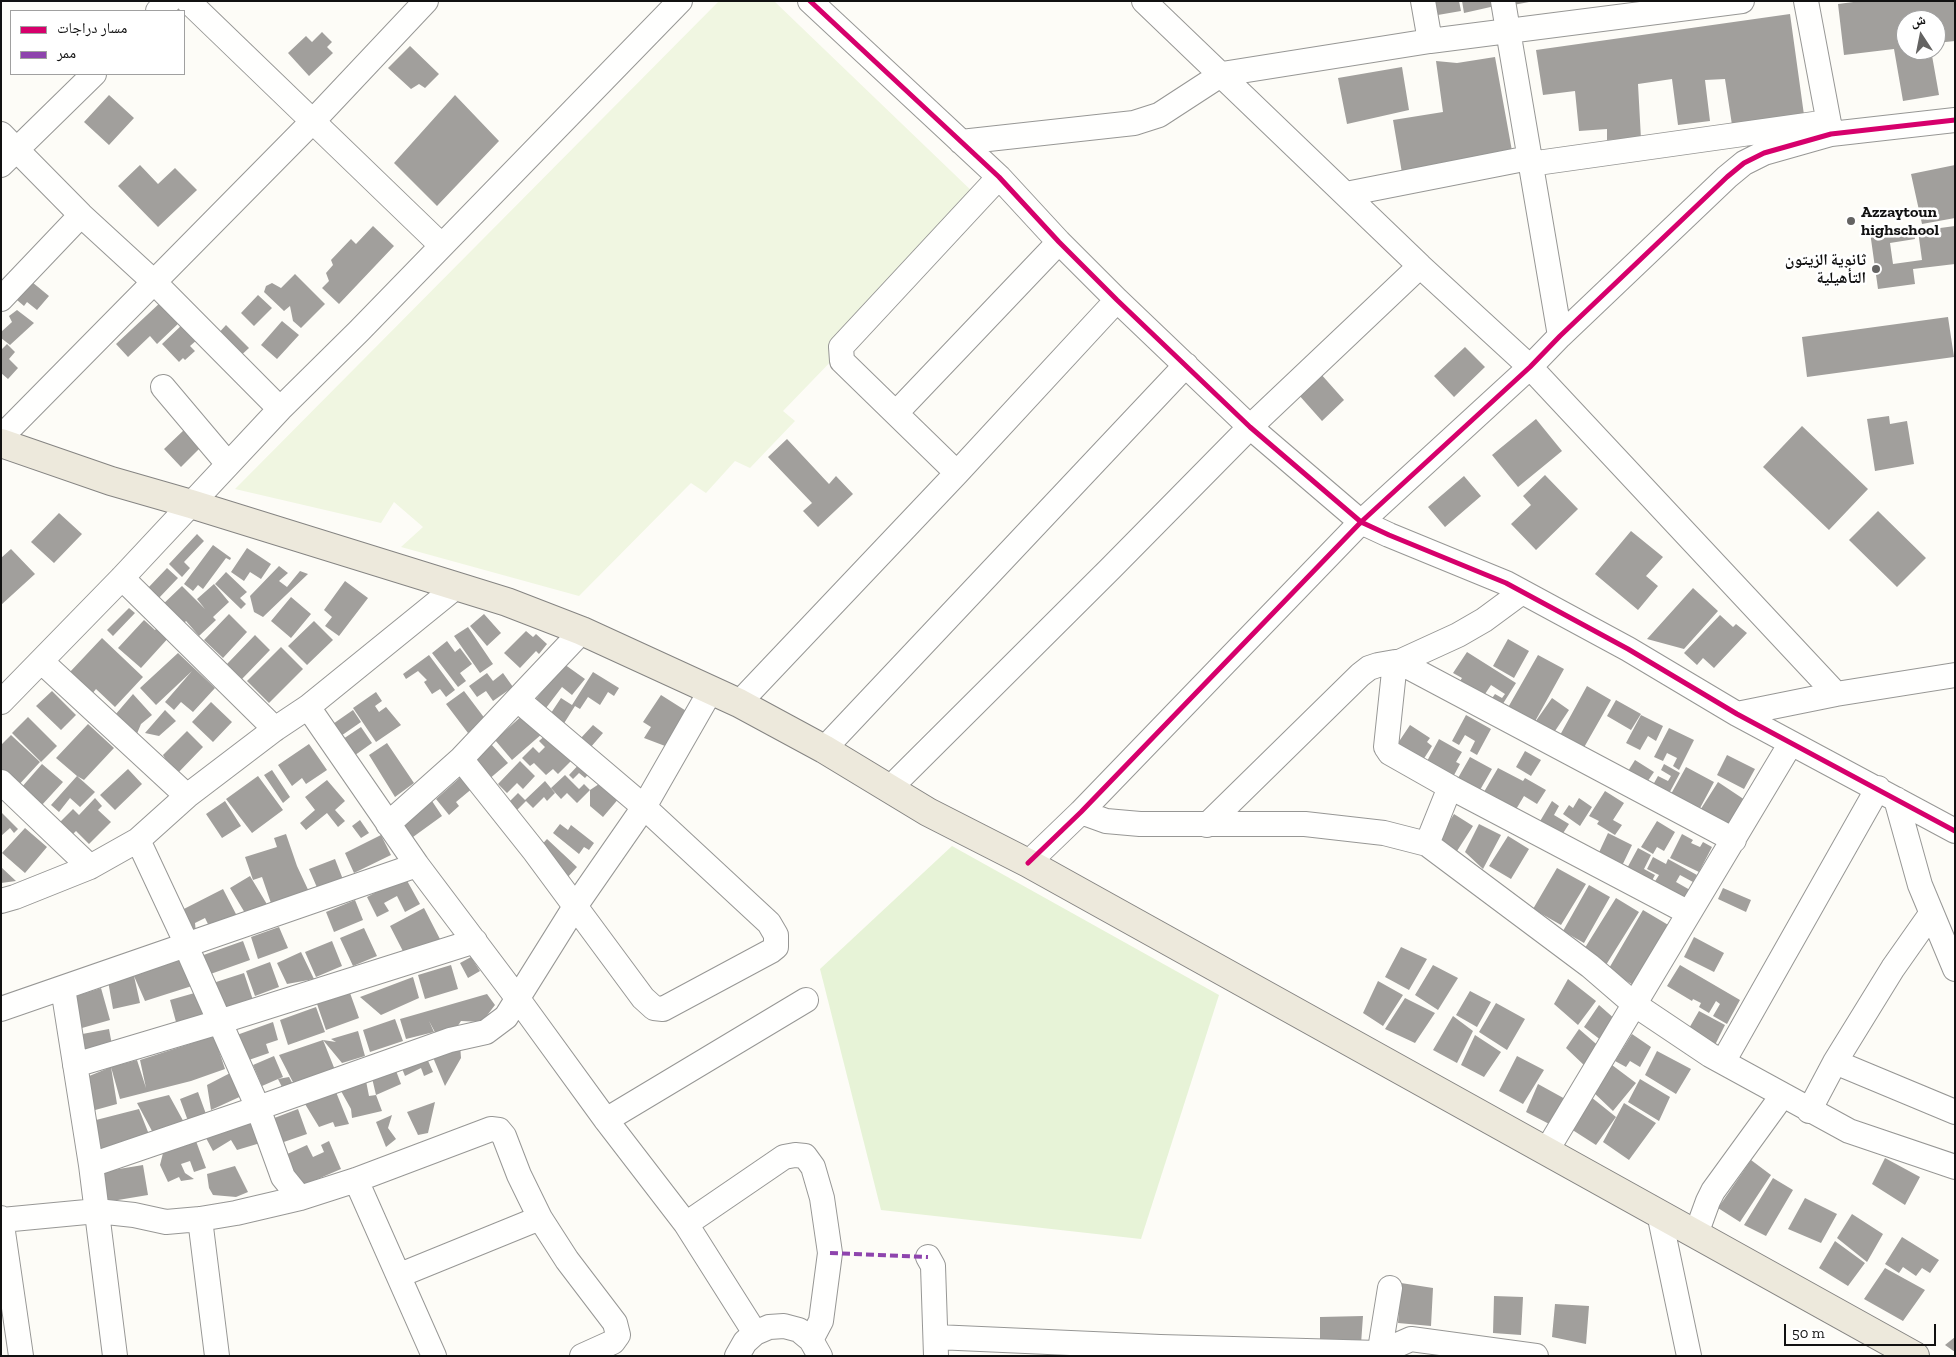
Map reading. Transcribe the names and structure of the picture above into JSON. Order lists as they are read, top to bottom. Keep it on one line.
{"places":["Azzaytoun highschool","ثانوية الزيتون التأهيلية"],"legend":["مسار دراجات","ممر"],"scale_bar":"50 m","north":"top"}
